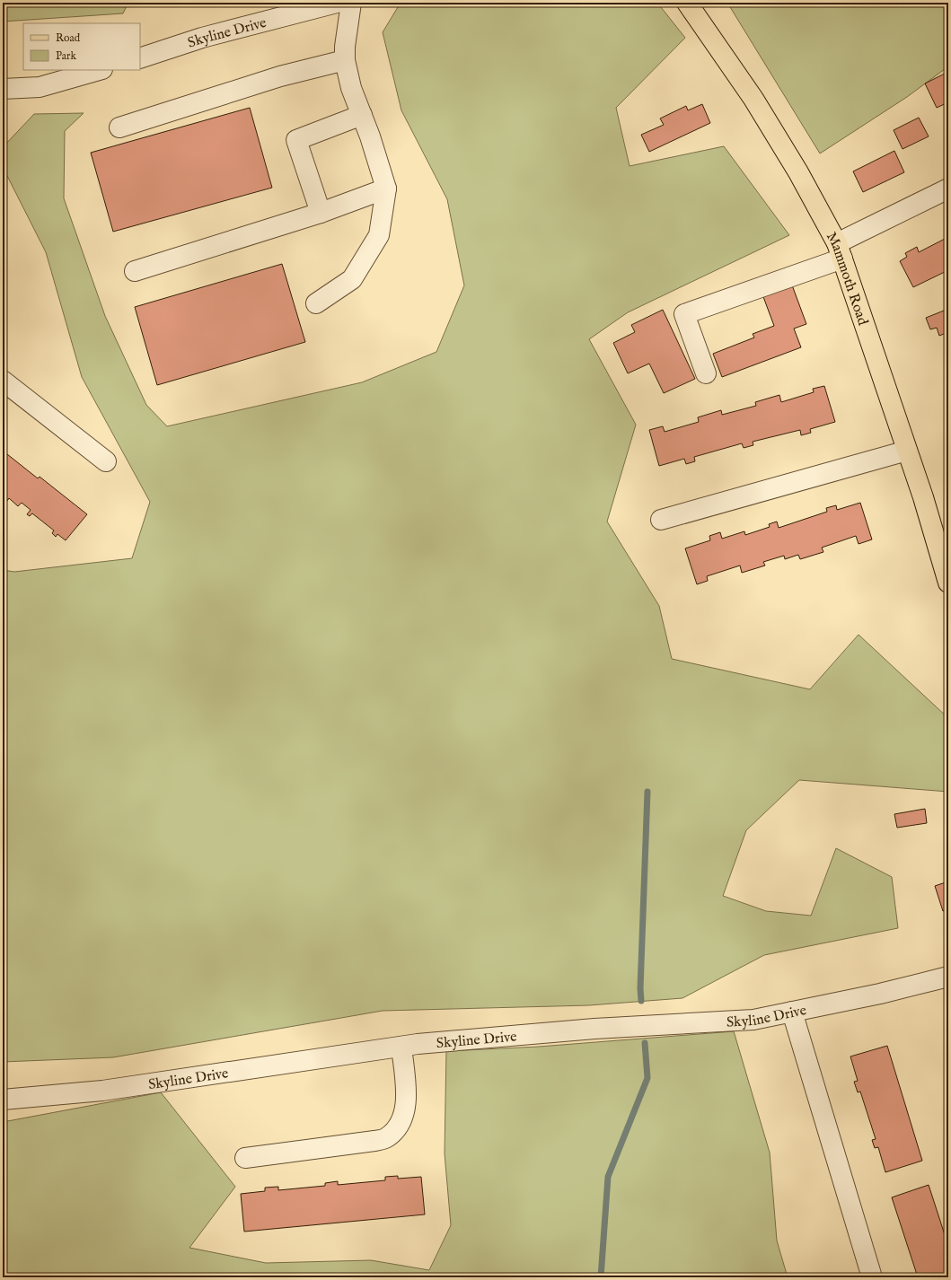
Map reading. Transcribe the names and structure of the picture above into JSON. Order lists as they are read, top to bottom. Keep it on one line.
{"streets":{"main road":["Mammoth Road"],"street":["Skyline Drive"]},"legend":["Road","Park"]}
